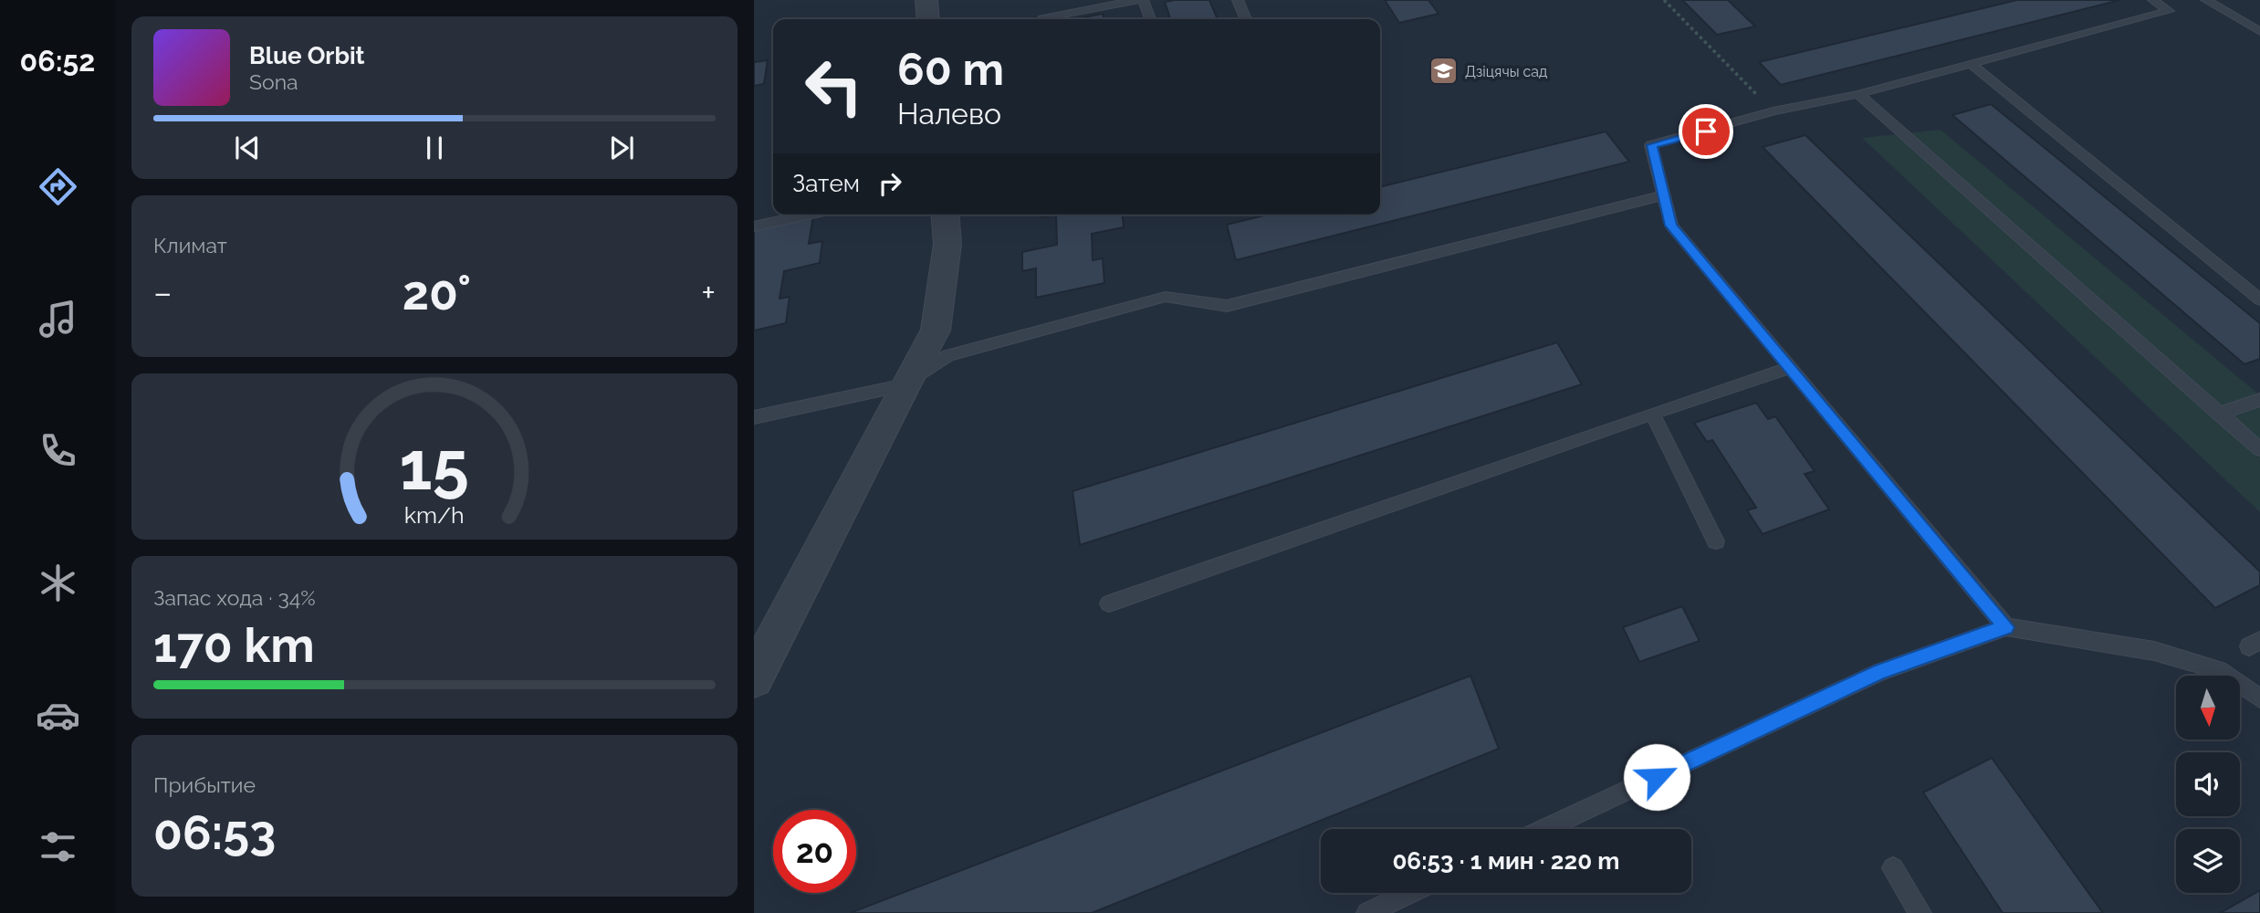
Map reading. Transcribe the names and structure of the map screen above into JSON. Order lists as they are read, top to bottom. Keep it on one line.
{"places":{"school or university":["Дзіцячы сад"]},"north":"bottom","page":{"tabs":"06:52","turn":["60 m","Налево"],"song":["Blue Orbit","Sona"],"then":"Затем","tile":["Климат",["Запас хода · 34%","170 km"],["Прибытие","06:53"]],"heat":["−","20°","+"],"limit":"20","trip":"06:53 · 1 мин · 220 m","gauge":["15","km/h"]}}
